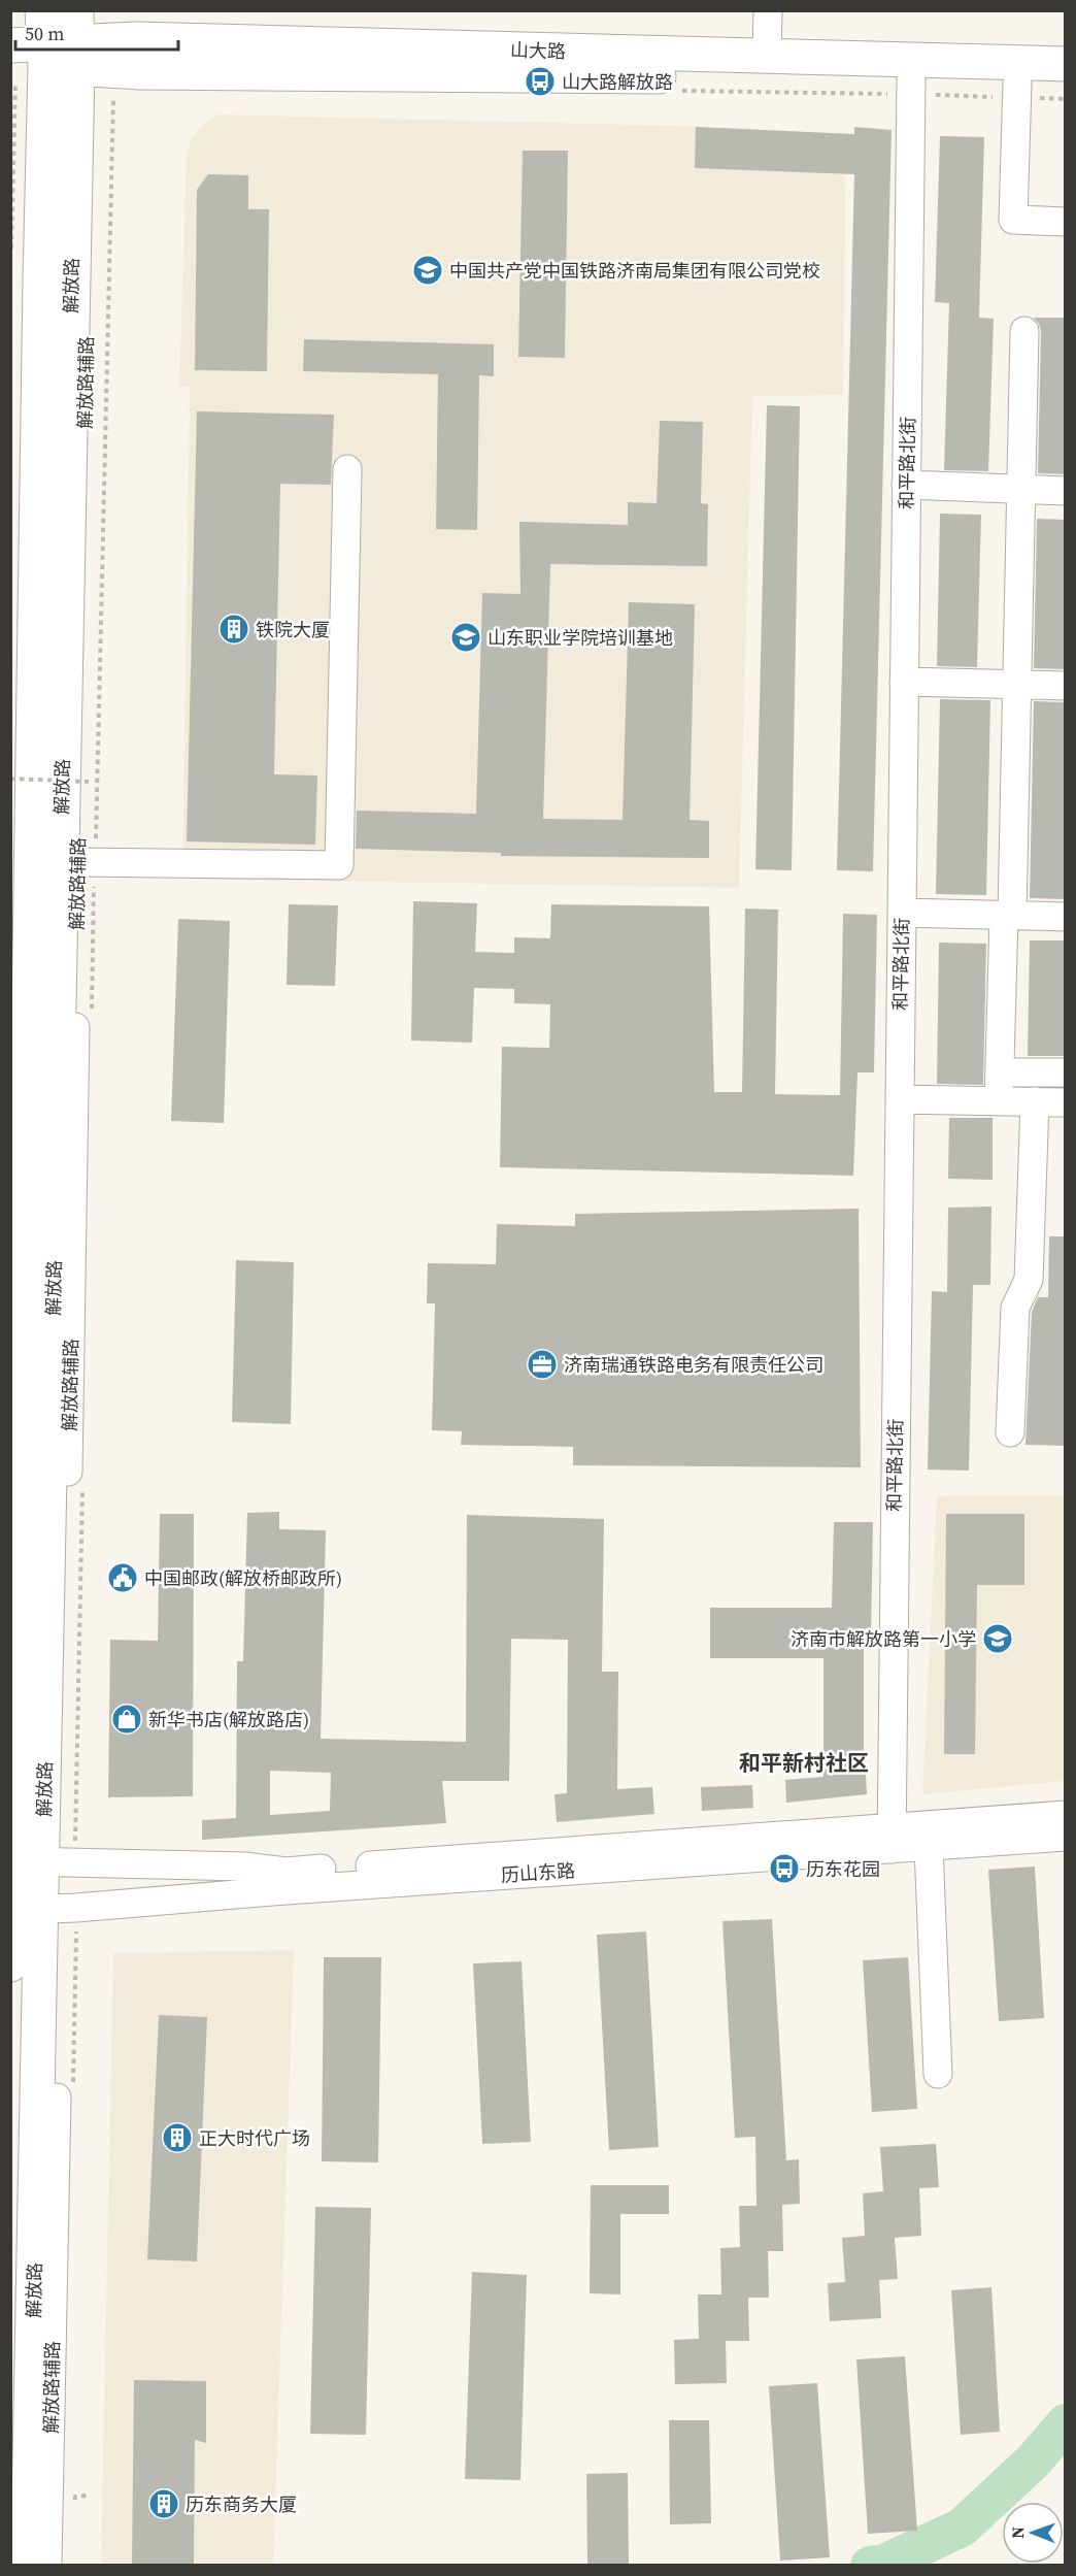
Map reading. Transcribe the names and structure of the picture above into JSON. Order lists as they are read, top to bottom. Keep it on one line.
{"streets":{"main road":["山大路","解放路"],"street":["解放路辅路","和平路北街","历山东路"]},"crossings":[["山大路","解放路"],["山大路","和平路北街"],["解放路","解放路辅路"],["解放路","历山东路"],["和平路北街","历山东路"]],"districts":["和平新村社区"],"places":{"bus stop":["山大路解放路","历东花园"],"school or university":["中国共产党中国铁路济南局集团有限公司党校","山东职业学院培训基地","济南市解放路第一小学"],"building":["铁院大厦","正大时代广场","历东商务大厦"],"office":["济南瑞通铁路电务有限责任公司"],"public building":["中国邮政(解放桥邮政所)"],"shop":["新华书店(解放路店)"]},"scale_bar":"50 m","north":"left"}
